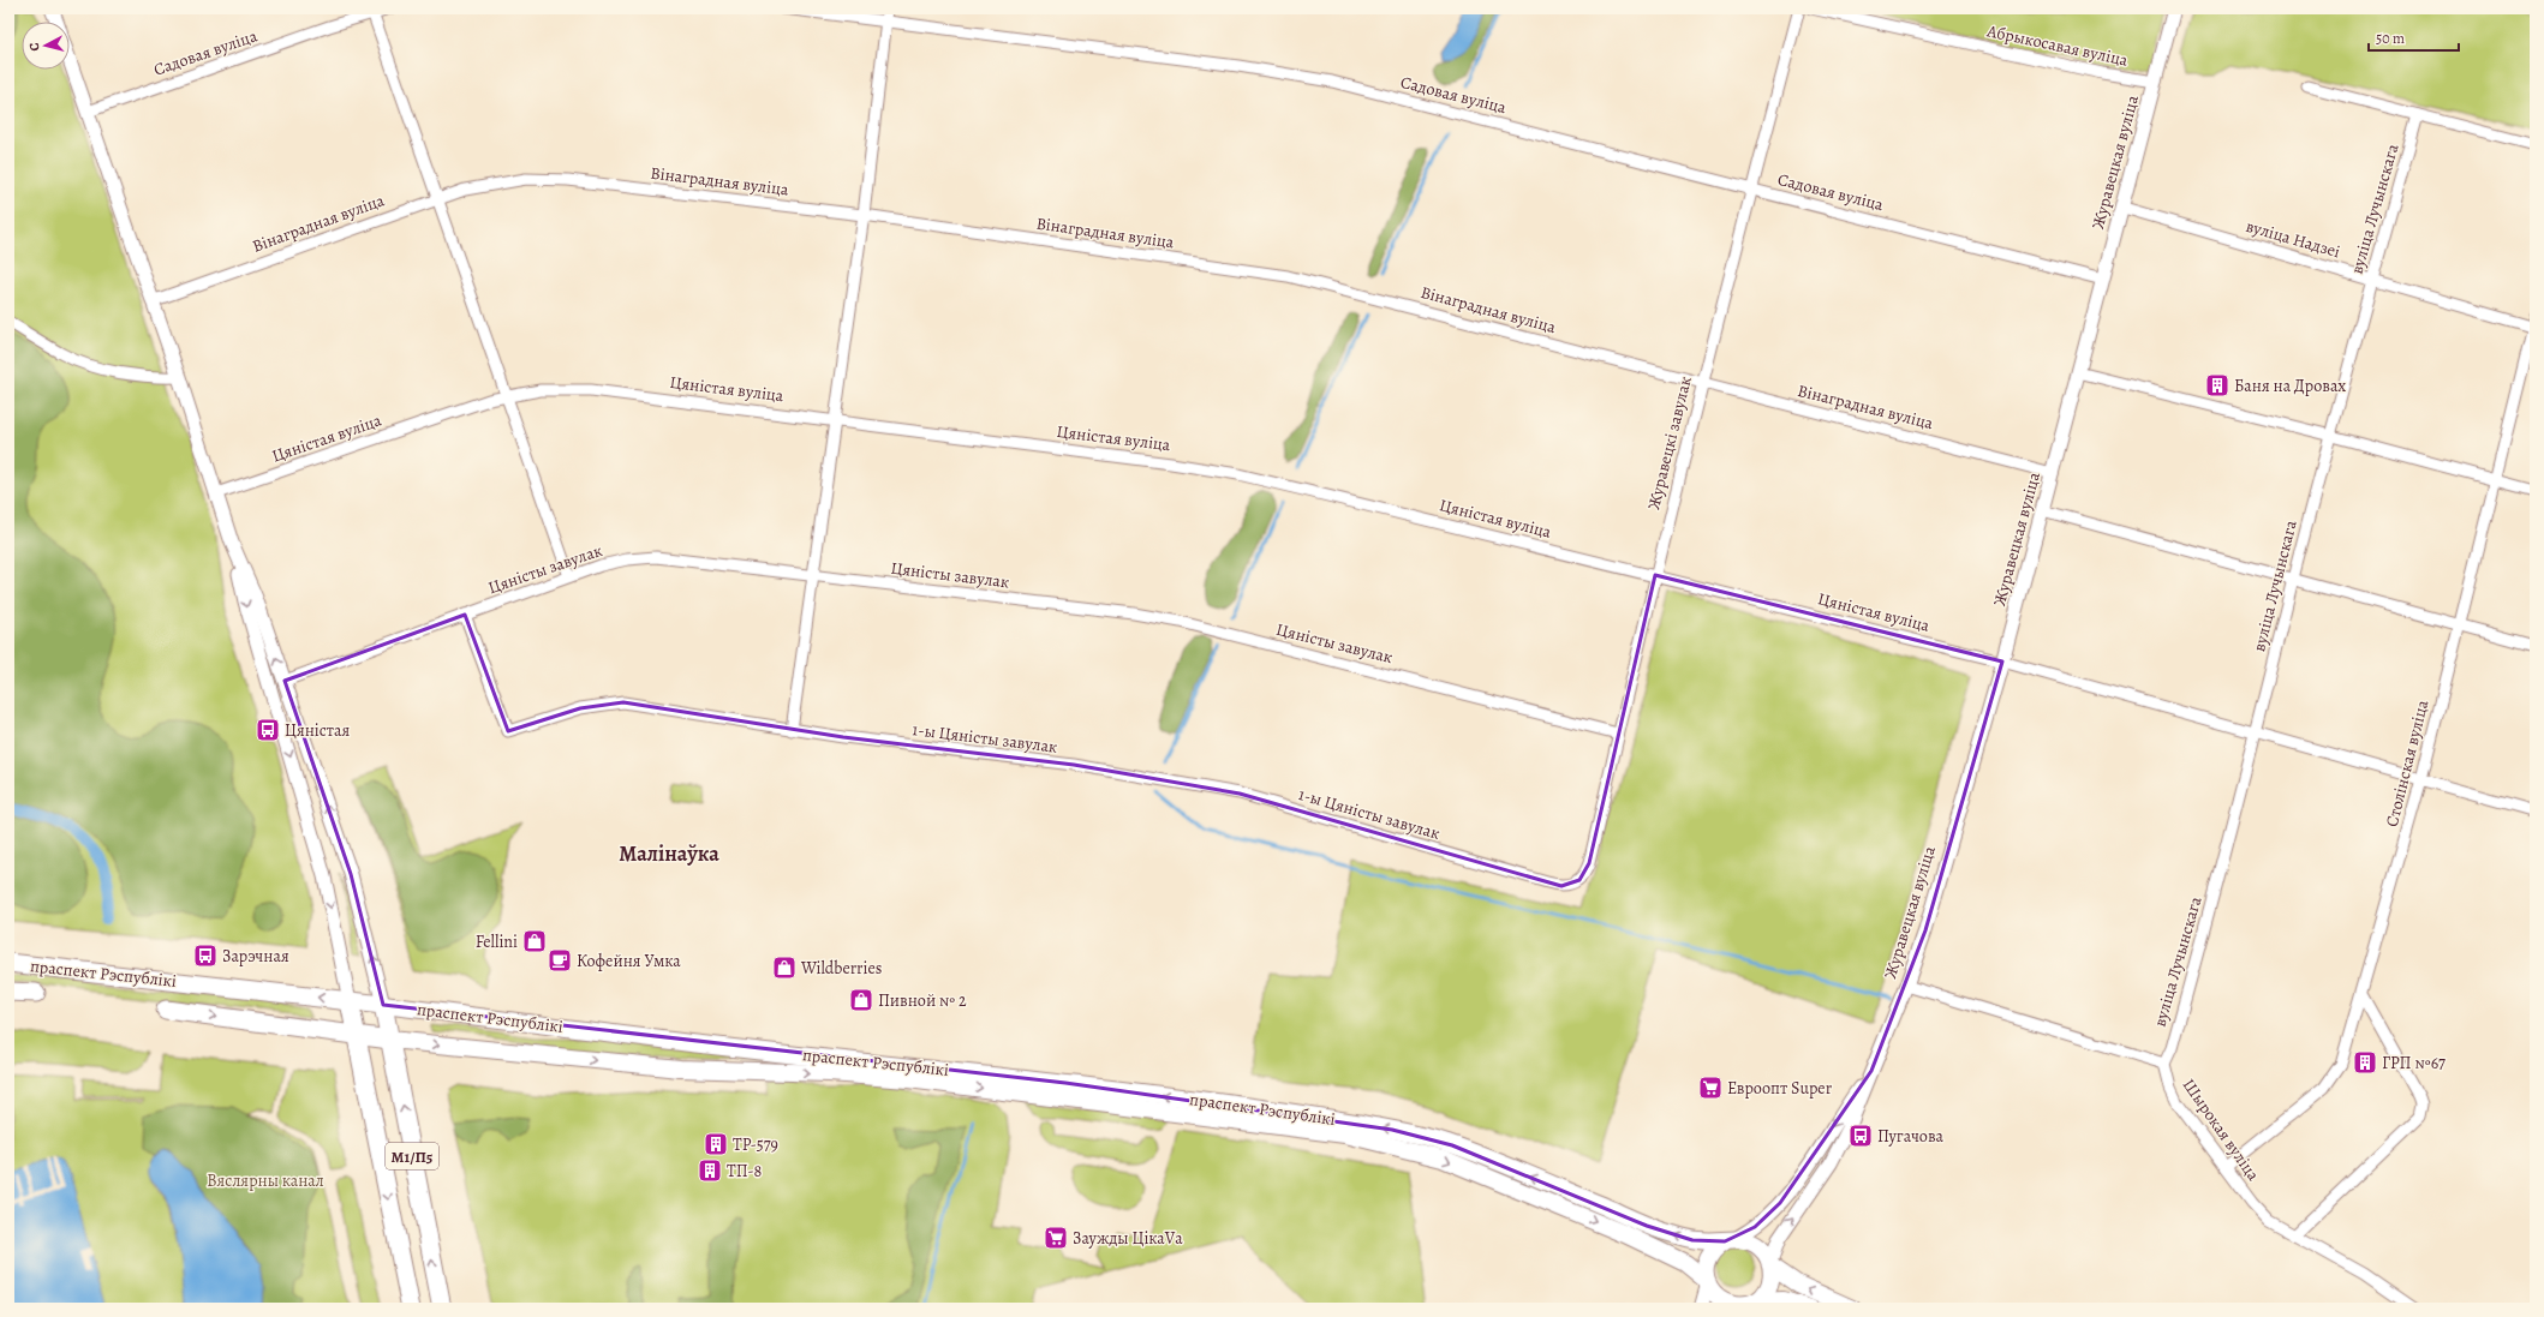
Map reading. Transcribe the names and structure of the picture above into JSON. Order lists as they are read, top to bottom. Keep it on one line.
{"streets":{"highway":["праспект Рэспублікі","М1/П5"],"street":["Абрыкосавая вуліца","Садовая вуліца","Журавецкая вуліца","Вінаградная вуліца","вуліца Лучынскага","вуліца Надзеі","Цяністая вуліца","Журавецкі завулак","Цяністы завулак","1-ы Цяністы завулак","Столінская вуліца","Шырокая вуліца"]},"crossings":[["Абрыкосавая вуліца","Журавецкая вуліца"],["Садовая вуліца","Журавецкая вуліца"],["Садовая вуліца","Журавецкі завулак"],["Журавецкая вуліца","Вінаградная вуліца"],["Журавецкая вуліца","вуліца Надзеі"],["Журавецкая вуліца","Цяністая вуліца"],["Журавецкая вуліца","праспект Рэспублікі"],["Вінаградная вуліца","Журавецкі завулак"],["вуліца Лучынскага","вуліца Надзеі"],["вуліца Лучынскага","Цяністая вуліца"],["вуліца Лучынскага","Шырокая вуліца"],["вуліца Надзеі","Столінская вуліца"],["Цяністая вуліца","Журавецкі завулак"],["Цяністая вуліца","Столінская вуліца"],["Журавецкі завулак","Цяністы завулак"],["Журавецкі завулак","1-ы Цяністы завулак"],["Цяністы завулак","1-ы Цяністы завулак"],["Столінская вуліца","Шырокая вуліца"],["праспект Рэспублікі","М1/П5"]],"districts":["Малінаўка"],"parks":["Вяслярны канал"],"places":{"building":["Баня на Дровах","ГРП №67","ТР-579","ТП-8"],"bus stop":["Цяністая","Зарэчная","Пугачова"],"shop":["Fellini","Wildberries","Пивной № 2"],"cafe":["Кофейня Умка"],"supermarket":["Евроопт Super","Заужды ЦікаVа"]},"scale_bar":"50 m","north":"left"}
